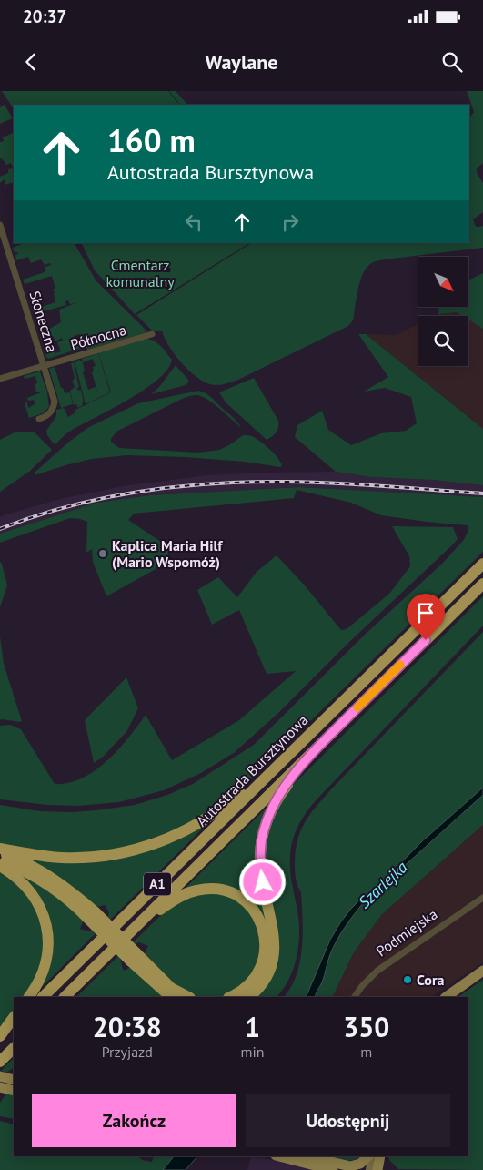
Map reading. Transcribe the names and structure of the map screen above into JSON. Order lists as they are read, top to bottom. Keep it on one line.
{"streets":{"highway":["Autostrada Bursztynowa","A1"],"street":["Słoneczna","Północna","Podmiejska"]},"crossings":[["Słoneczna","Północna"]],"water":["Szarlejka"],"parks":["Cmentarz komunalny"],"places":["Kaplica Maria Hilf (Mario Wspomóż)","Cora"],"north":"bottom right","page":{"status":"20:37","header":"Waylane","turn":["160 m","Autostrada Bursztynowa"],"eta":["20:38","Przyjazd","1","min","350","m"],"buttons":["Zakończ","Udostępnij"]}}
